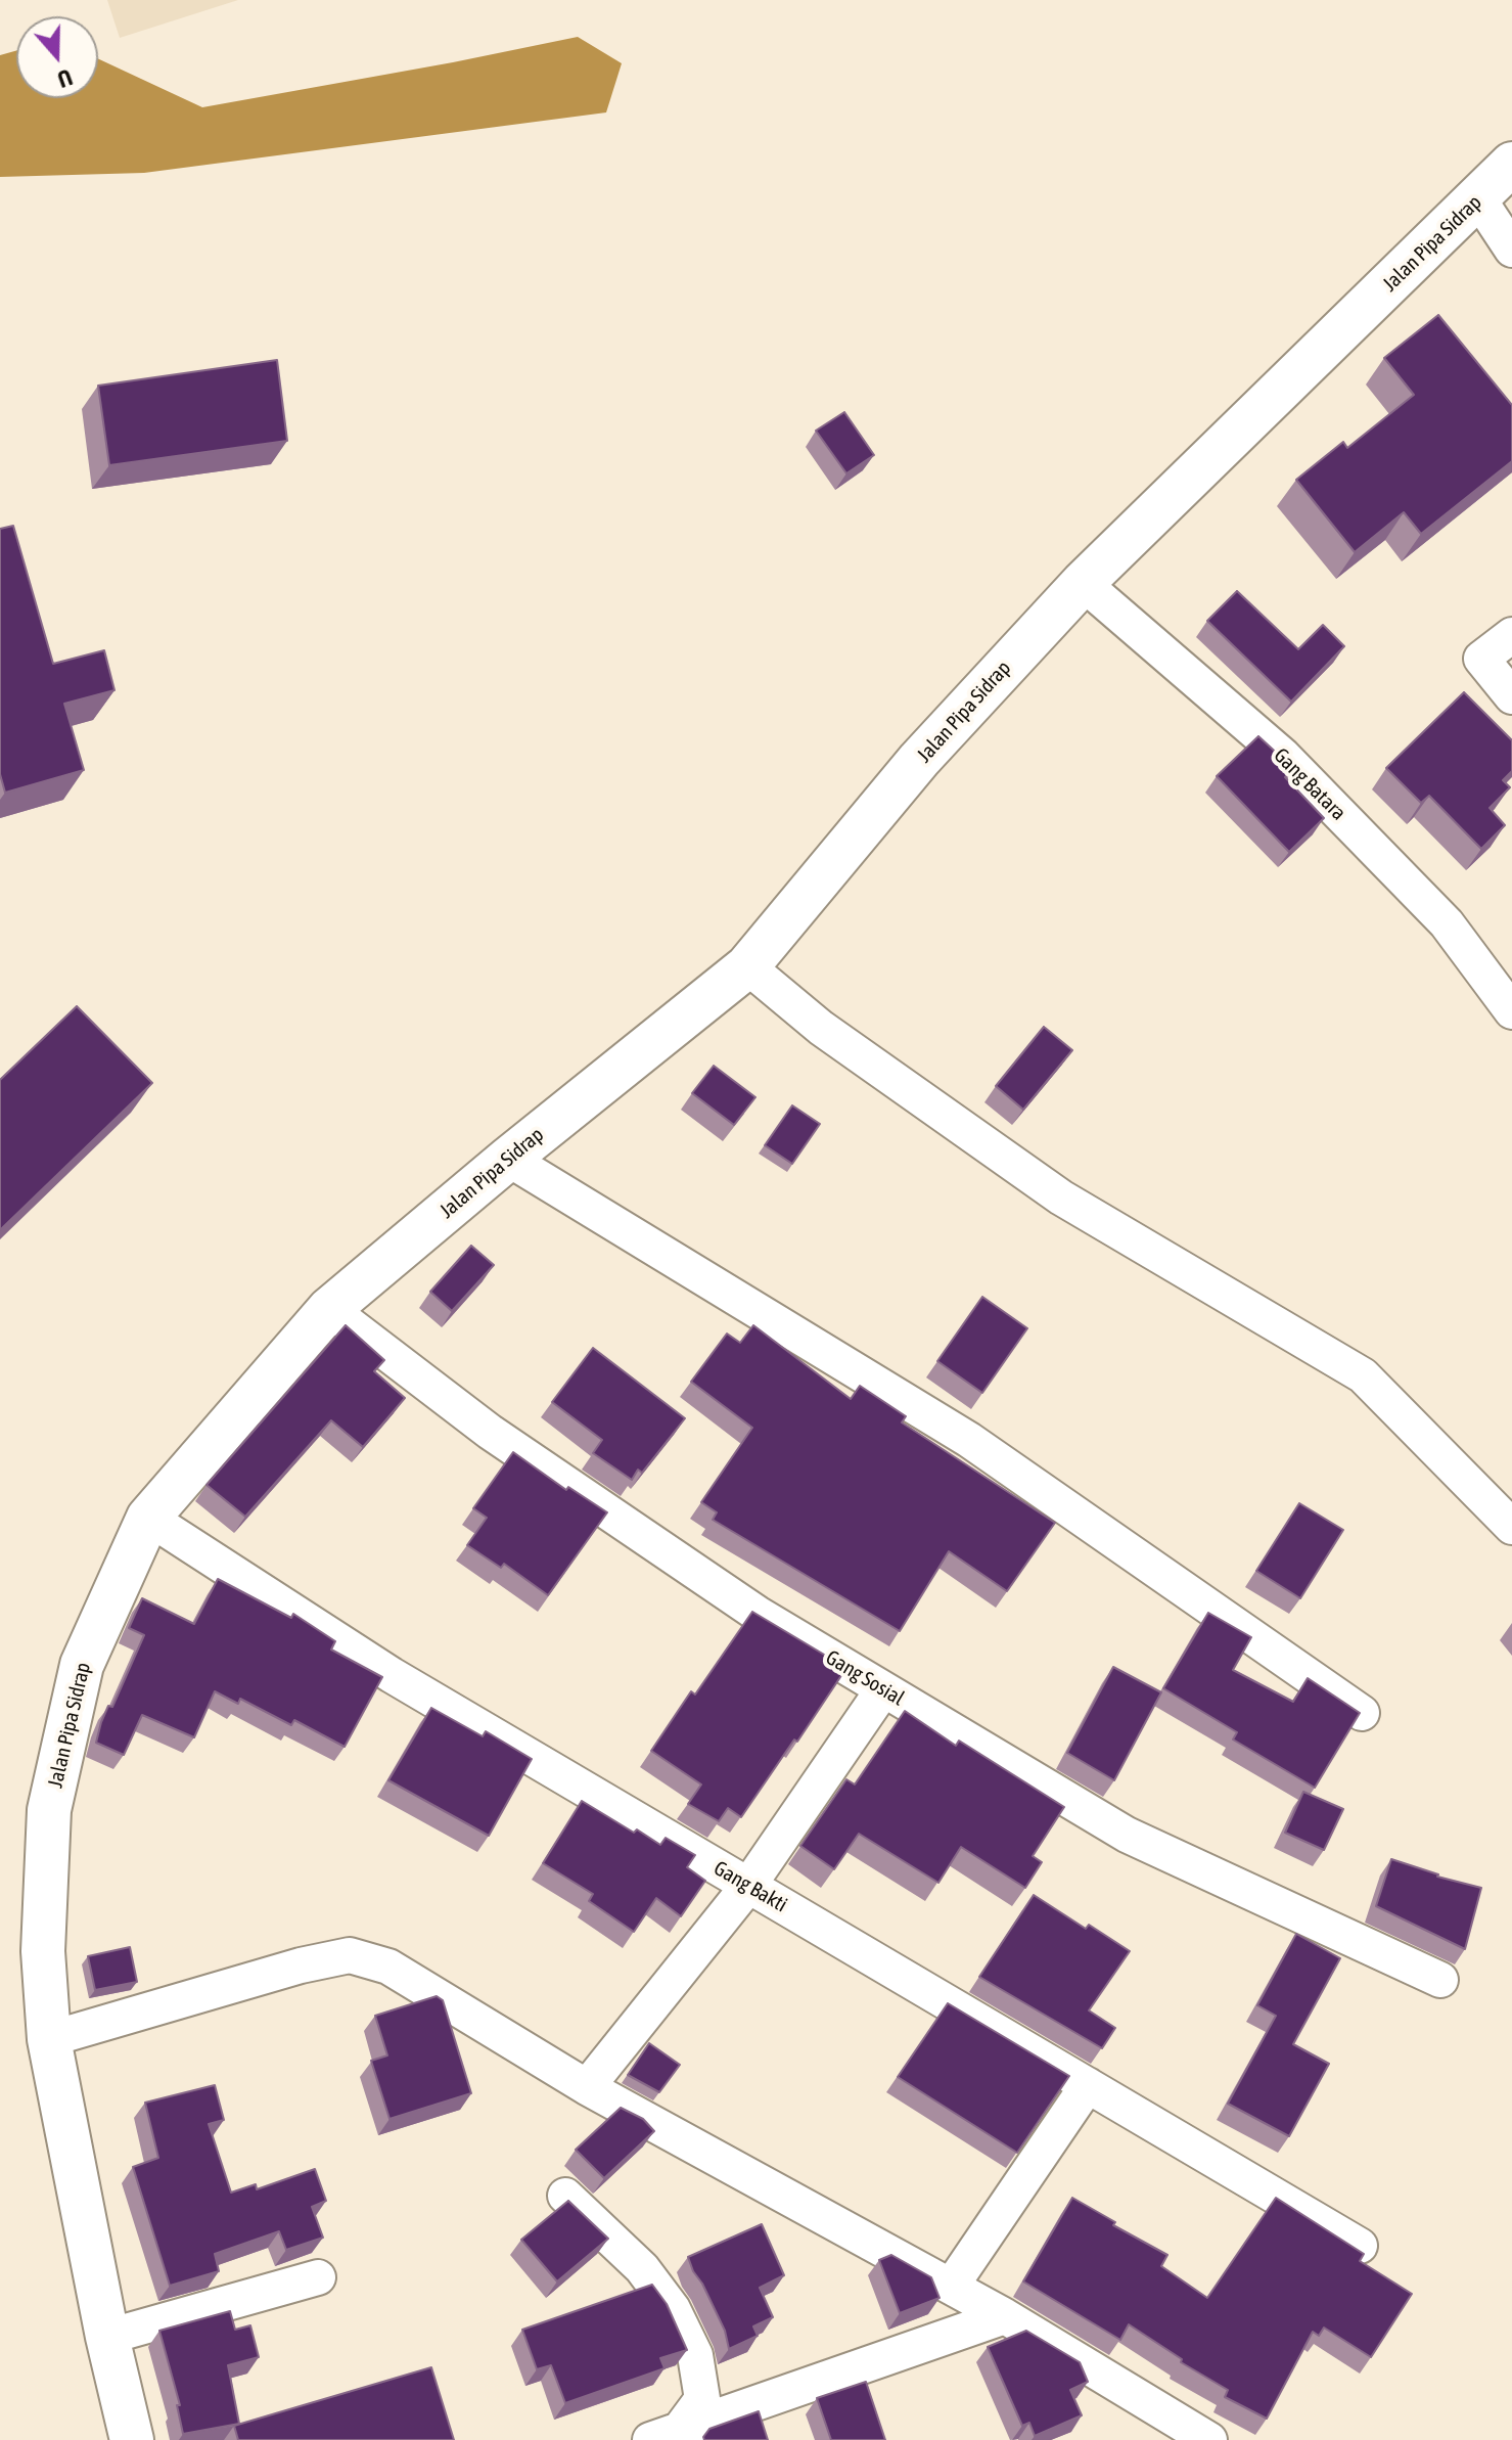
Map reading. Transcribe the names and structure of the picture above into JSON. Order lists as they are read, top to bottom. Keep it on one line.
{"streets":{"street":["Jalan Pipa Sidrap","Gang Batara","Gang Sosial","Gang Bakti"]},"crossings":[["Jalan Pipa Sidrap","Gang Batara"],["Jalan Pipa Sidrap","Gang Sosial"],["Jalan Pipa Sidrap","Gang Bakti"]],"north":"bottom"}
